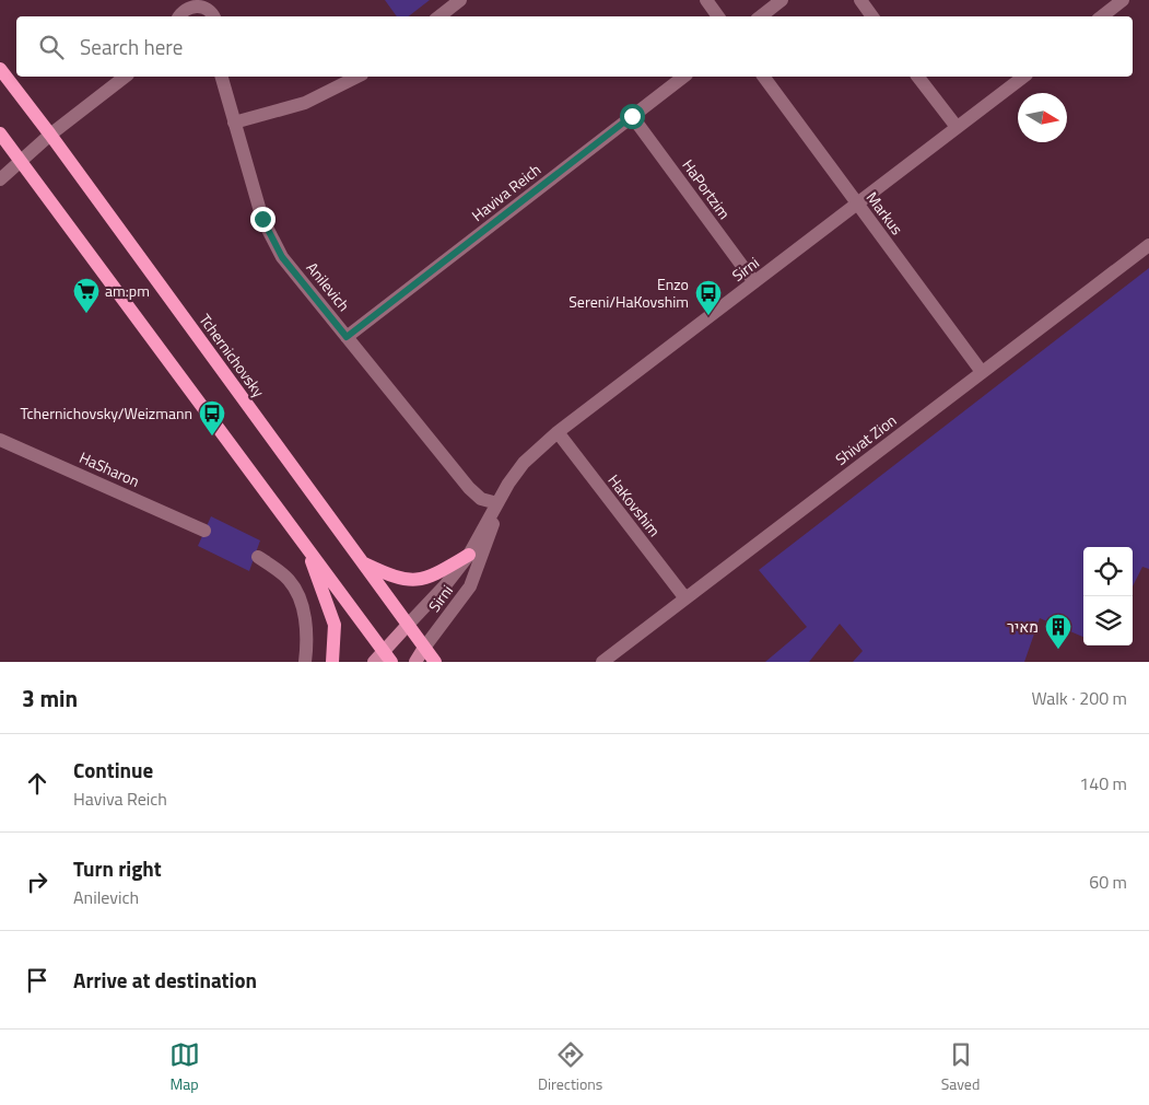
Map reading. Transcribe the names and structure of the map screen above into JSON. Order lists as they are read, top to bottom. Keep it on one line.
{"streets":{"main road":["Tchernichovsky"],"street":["HaPortzim","Haviva Reich","Markus","Sirni","Anilevich","Shivat Zion","HaSharon","HaKovshim"]},"crossings":[["HaPortzim","Haviva Reich"],["HaPortzim","Sirni"],["Haviva Reich","Anilevich"],["Markus","Sirni"],["Markus","Shivat Zion"],["Sirni","Anilevich"],["Sirni","Tchernichovsky"],["Sirni","HaKovshim"],["Shivat Zion","HaKovshim"]],"places":{"supermarket":["am:pm"],"bus stop":["Enzo Sereni/HaKovshim","Tchernichovsky/Weizmann"],"building":["מאיר"]},"north":"right","page":{"search":"Search here","heading":["3 min","Walk · 200 m"],"list":[["Continue","Haviva Reich","140 m"],["Turn right","Anilevich","60 m"],"Arrive at destination"],"nav":["Map","Directions","Saved"]}}
